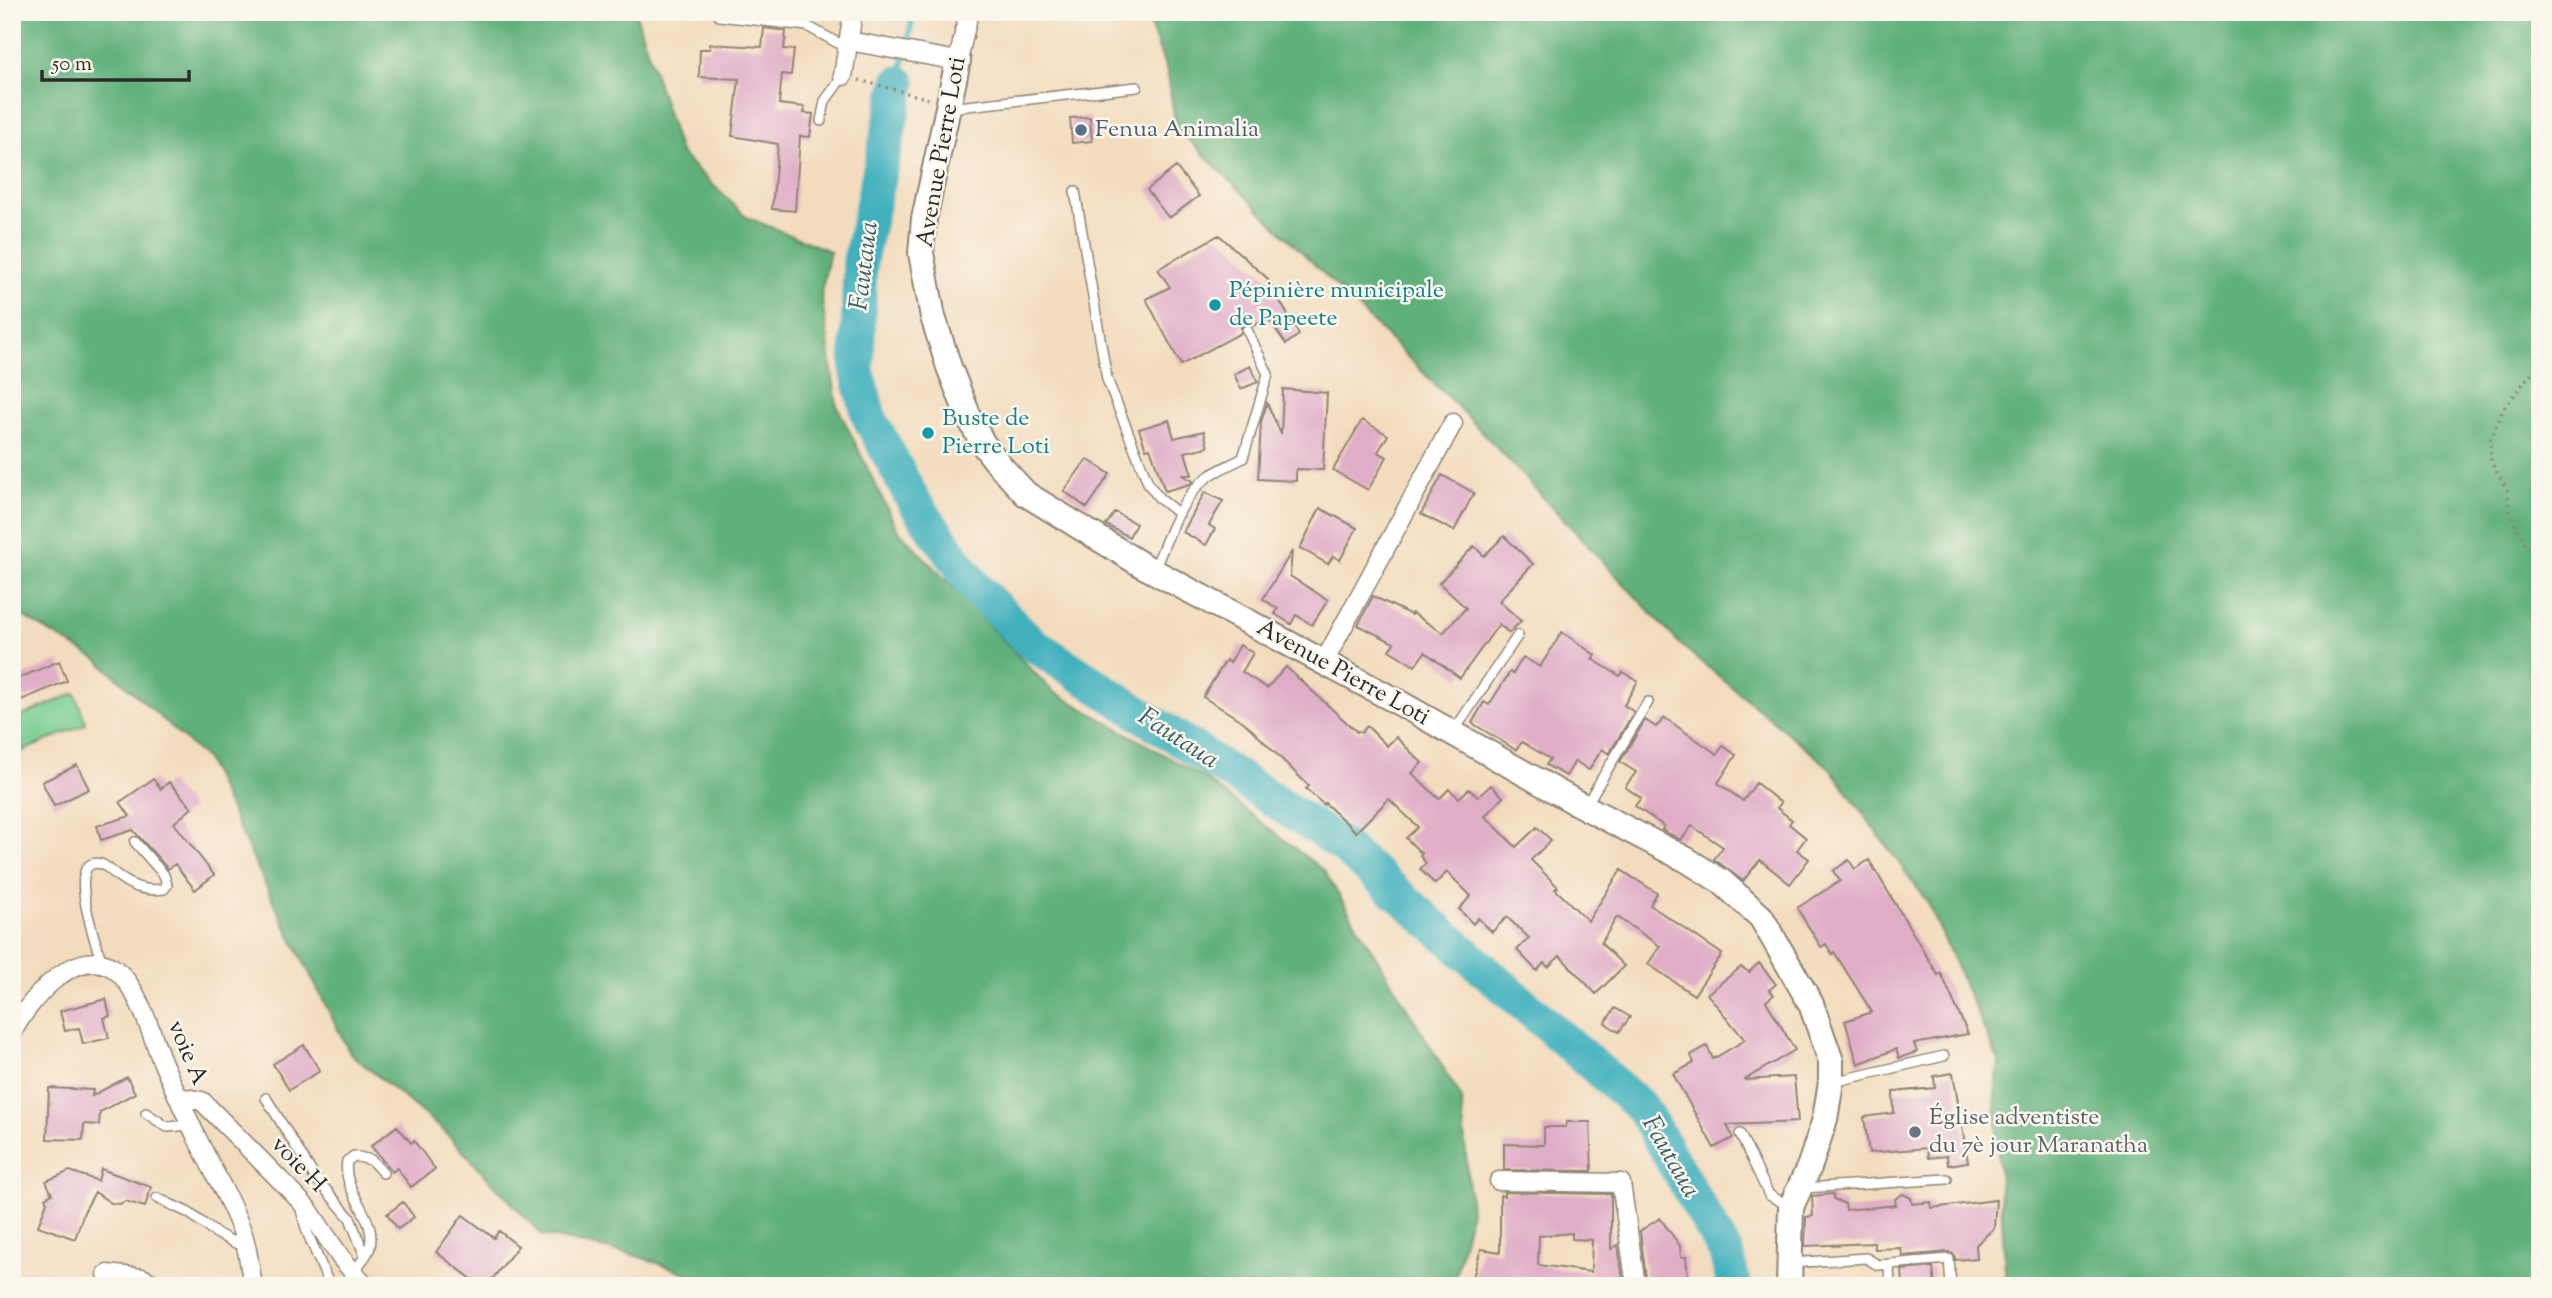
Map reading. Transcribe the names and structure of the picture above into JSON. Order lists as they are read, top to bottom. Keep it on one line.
{"streets":{"main road":["Avenue Pierre Loti"],"street":["voie A","voie H"]},"crossings":[["voie A","voie H"]],"water":["Fautaua"],"places":["Fenua Animalia","Pépinière municipale de Papeete","Buste de Pierre Loti","Église adventiste du 7è jour Maranatha"],"scale_bar":"50 m"}
